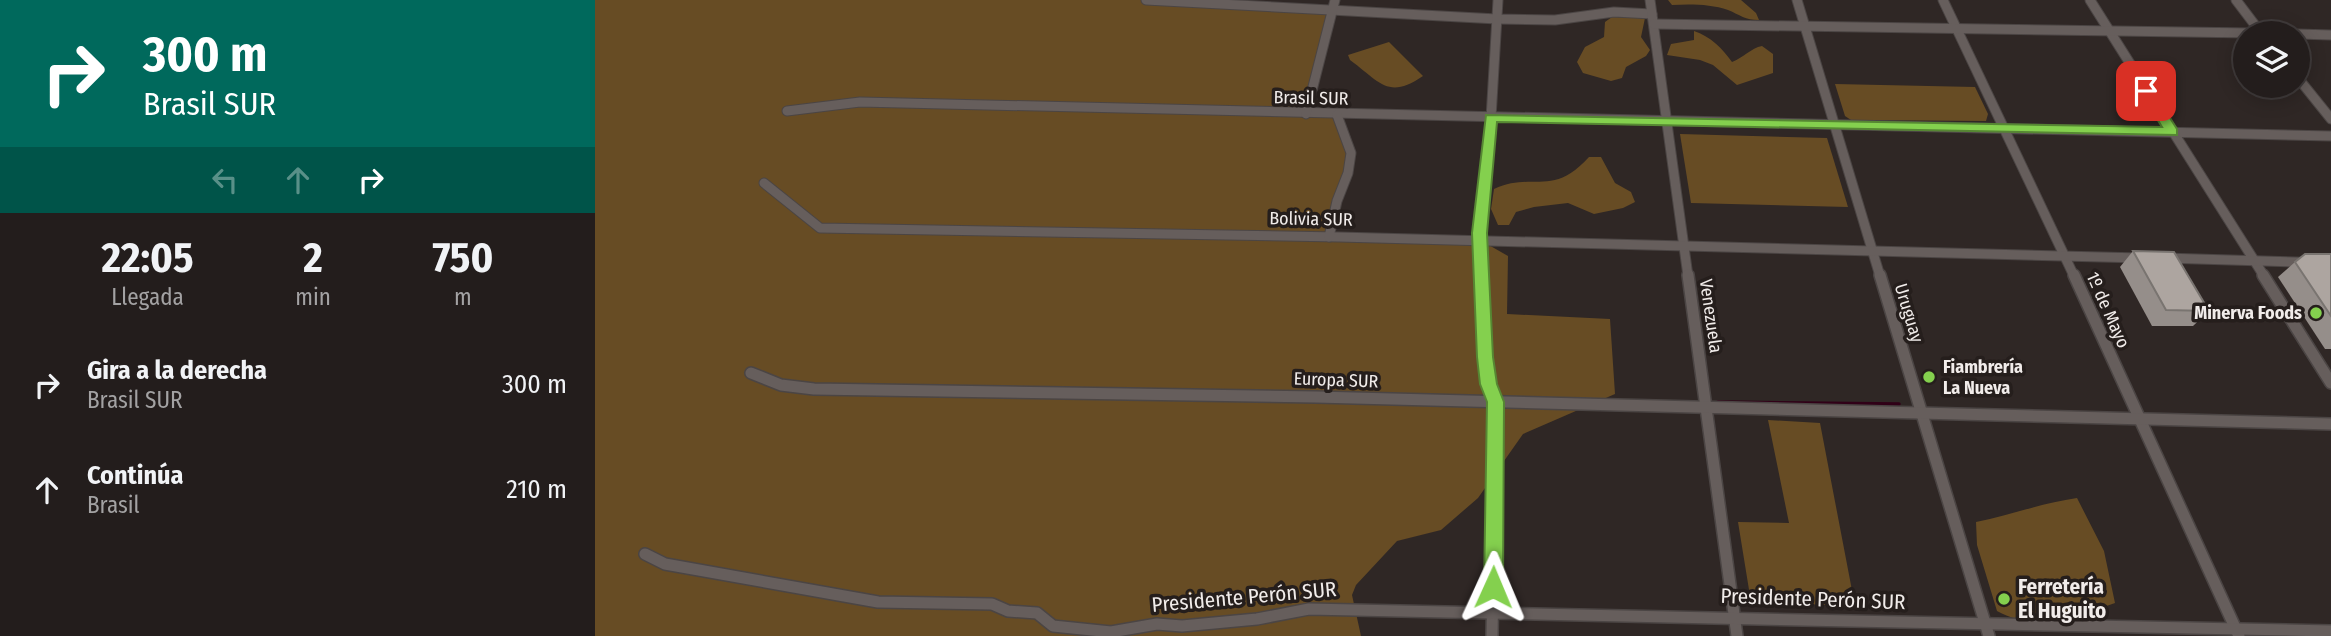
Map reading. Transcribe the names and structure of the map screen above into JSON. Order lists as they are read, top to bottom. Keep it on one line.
{"streets":{"street":["Brasil SUR","Bolivia SUR","1º de Mayo","Uruguay","Venezuela","Europa SUR","Presidente Perón SUR"]},"crossings":[["Brasil SUR","1º de Mayo"],["Brasil SUR","Uruguay"],["Brasil SUR","Venezuela"],["Bolivia SUR","1º de Mayo"],["Bolivia SUR","Uruguay"],["Bolivia SUR","Venezuela"],["1º de Mayo","Europa SUR"],["1º de Mayo","Presidente Perón SUR"],["Uruguay","Europa SUR"],["Uruguay","Presidente Perón SUR"],["Venezuela","Europa SUR"],["Venezuela","Presidente Perón SUR"]],"places":["Minerva Foods","Fiambrería La Nueva","Ferretería El Huguito"],"page":{"turn":["300 m","Brasil SUR"],"eta":["22:05","Llegada","2","min","750","m"],"list":[{"name":"Gira a la derecha","note":"Brasil SUR","value":"300 m"},{"name":"Continúa","note":"Brasil","value":"210 m"}]}}
